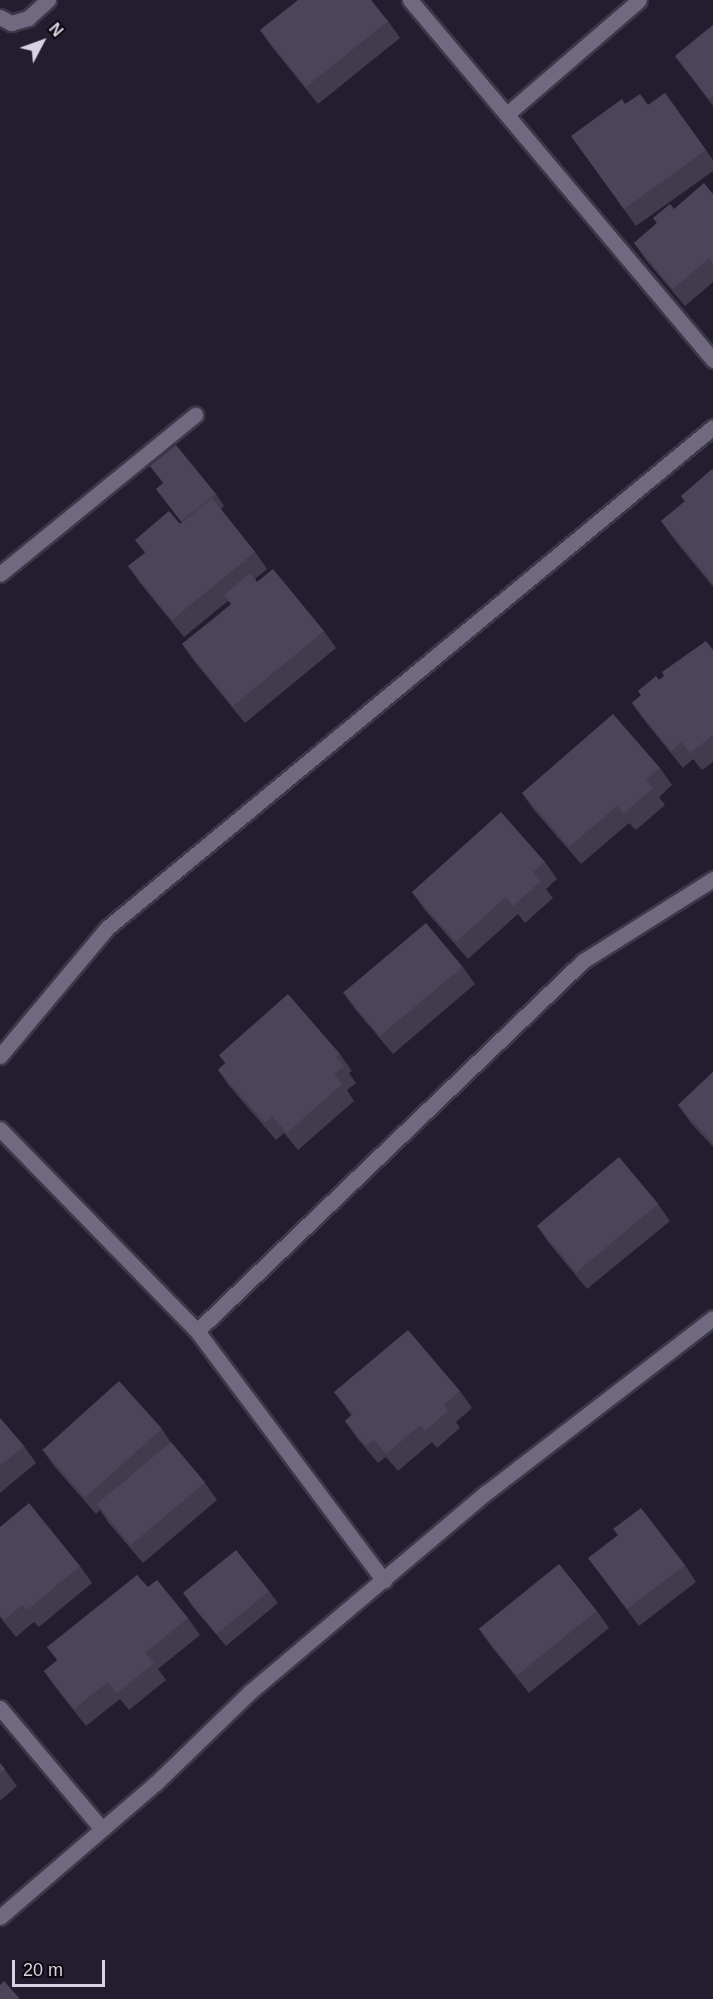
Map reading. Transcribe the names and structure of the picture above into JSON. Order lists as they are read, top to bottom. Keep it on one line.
{"scale_bar":"20 m","north":"top right"}
